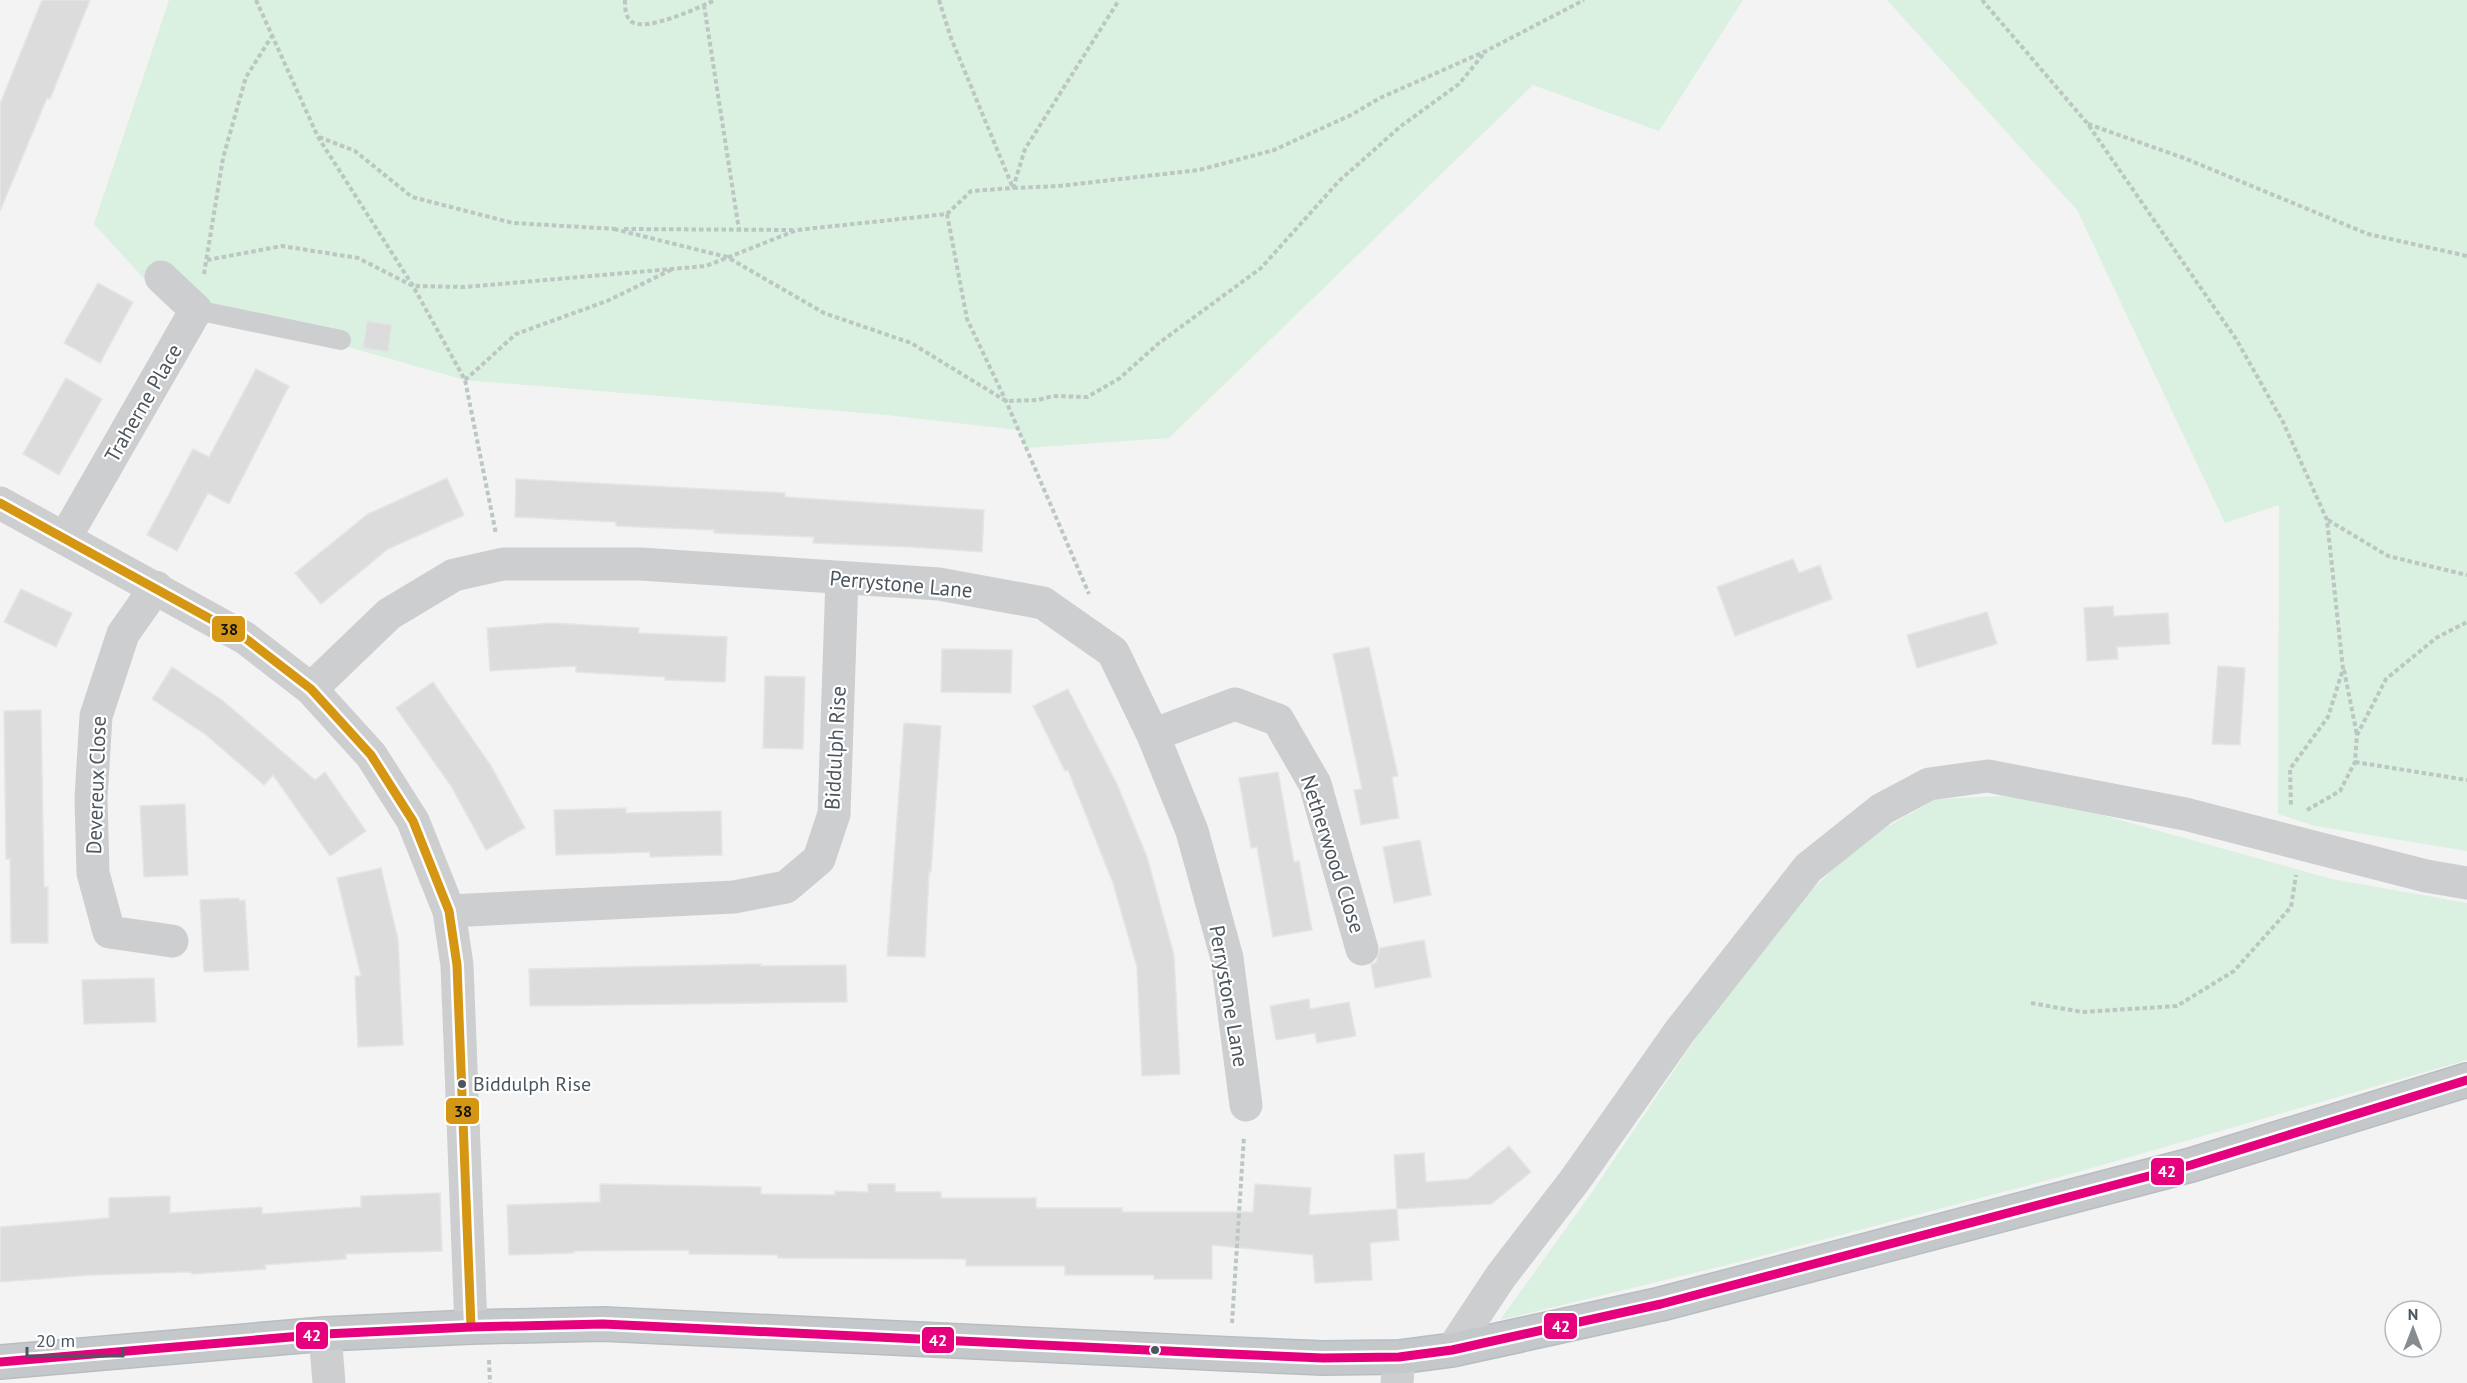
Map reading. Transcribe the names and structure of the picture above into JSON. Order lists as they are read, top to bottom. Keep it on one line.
{"streets":{"street":["Traherne Place","Perrystone Lane","Biddulph Rise","Devereux Close","Netherwood Close"]},"crossings":[["Perrystone Lane","Biddulph Rise"],["Perrystone Lane","Netherwood Close"]],"places":["Biddulph Rise"],"lines":["transit line 38","transit line 42"],"scale_bar":"20 m","north":"top"}
